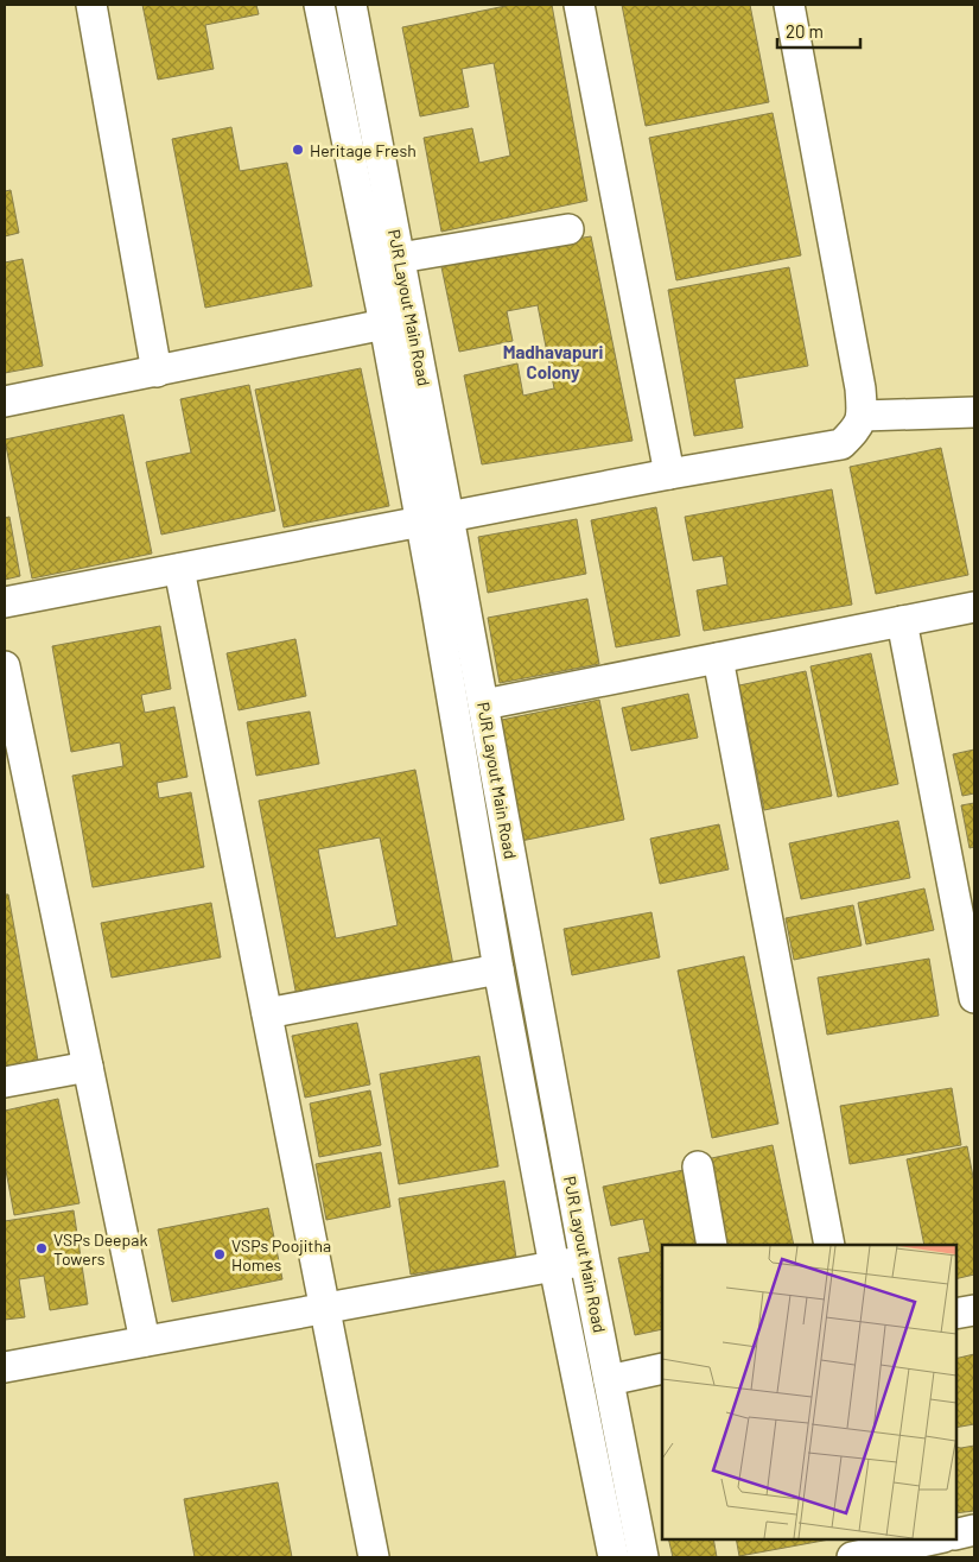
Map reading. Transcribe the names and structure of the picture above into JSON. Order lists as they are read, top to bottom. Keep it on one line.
{"streets":{"street":["PJR Layout Main Road"]},"districts":["Madhavapuri Colony"],"places":["Heritage Fresh","VSPs Deepak Towers","VSPs Poojitha Homes"],"scale_bar":"20 m"}
